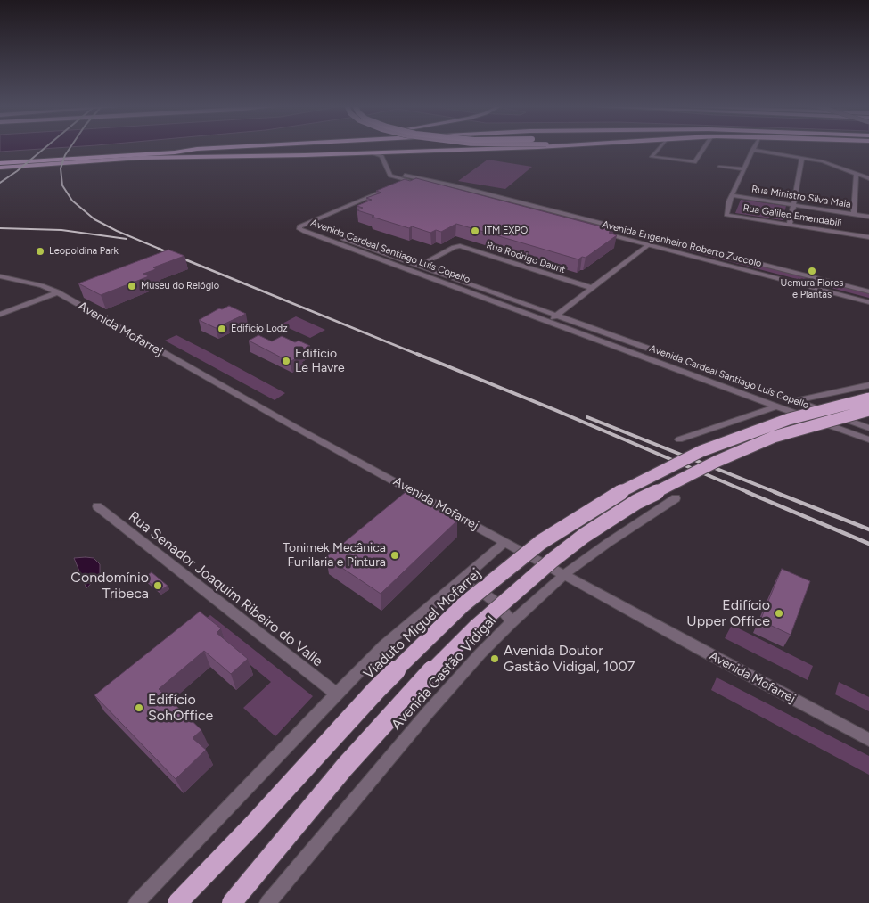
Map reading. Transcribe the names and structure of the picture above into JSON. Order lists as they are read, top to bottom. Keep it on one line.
{"streets":{"highway":["Viaduto Miguel Mofarrej"],"street":["Rua Ministro Silva Maia","Rua Galileo Emendabili","Avenida Engenheiro Roberto Zuccolo","Avenida Cardeal Santiago Luís Copello","Rua Rodrigo Daunt","Avenida Mofarrej","Rua Senador Joaquim Ribeiro do Valle","Avenida Gastão Vidigal"]},"crossings":[["Rua Ministro Silva Maia","Rua Galileo Emendabili"],["Avenida Cardeal Santiago Luís Copello","Rua Rodrigo Daunt"],["Avenida Mofarrej","Avenida Gastão Vidigal"]],"places":["ITM EXPO","Leopoldina Park","Uemura Flores e Plantas","Museu do Relógio","Edifício Lodz","Edifício Le Havre","Tonimek Mecânica Funilaria e Pintura","Condomínio Tribeca","Edifício Upper Office","Avenida Doutor Gastão Vidigal, 1007","Edifício SohOffice"]}
